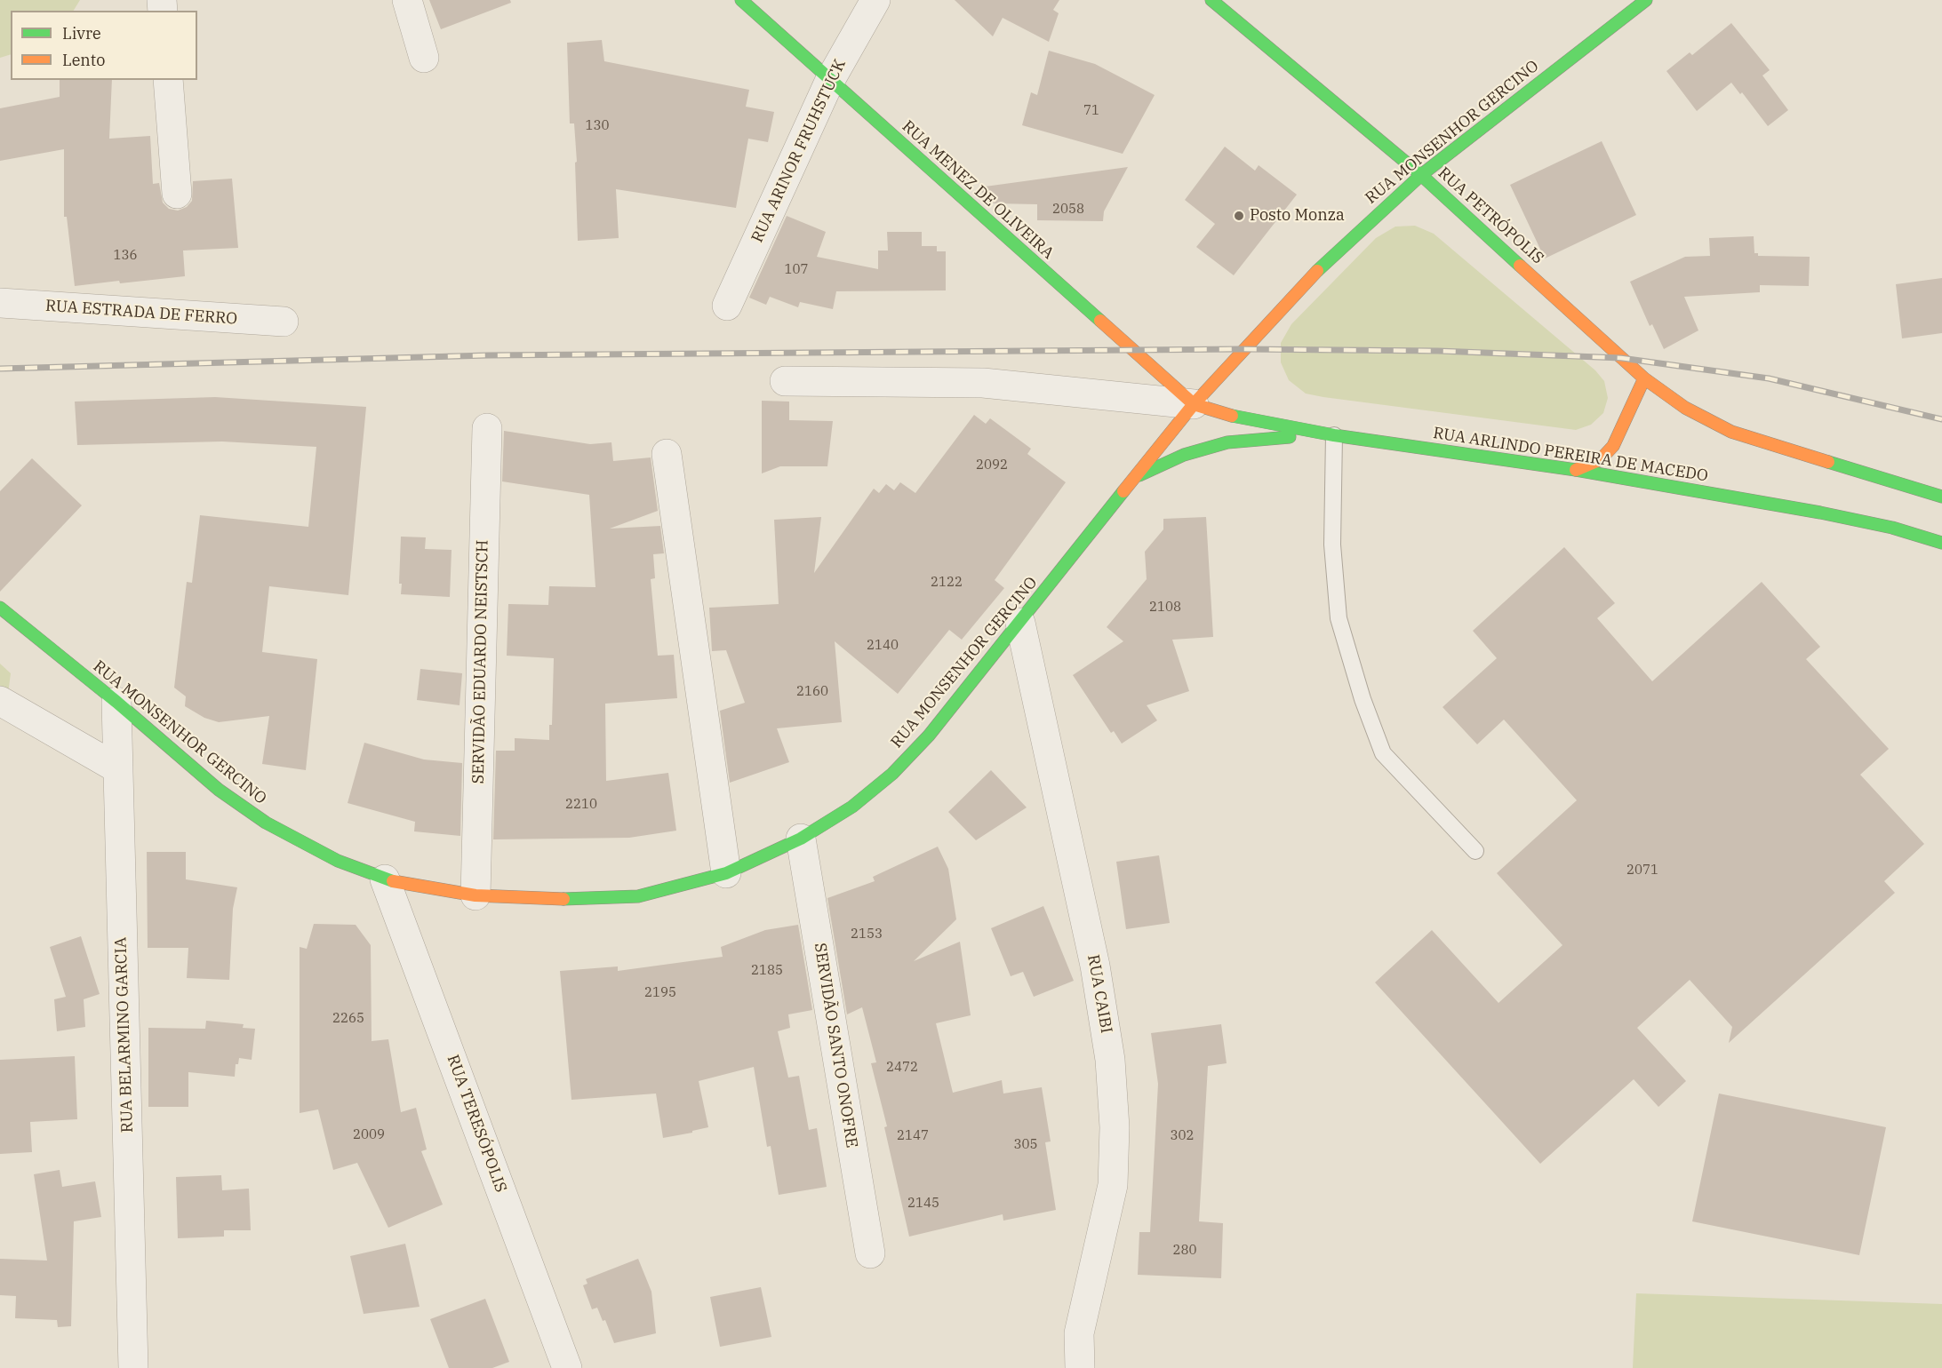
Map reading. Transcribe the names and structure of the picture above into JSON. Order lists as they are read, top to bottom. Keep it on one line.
{"streets":{"main road":["RUA MONSENHOR GERCINO","RUA MENEZ DE OLIVEIRA","RUA PETRÓPOLIS","RUA ARLINDO PEREIRA DE MACEDO"],"street":["RUA ARINOR FRUHSTUCK","RUA ESTRADA DE FERRO","SERVIDÃO EDUARDO NEISTSCH","RUA CAIBI","RUA BELARMINO GARCIA","SERVIDÃO SANTO ONOFRE","RUA TERESÓPOLIS"]},"crossings":[["RUA MONSENHOR GERCINO","RUA MENEZ DE OLIVEIRA"],["RUA MONSENHOR GERCINO","RUA PETRÓPOLIS"],["RUA MONSENHOR GERCINO","RUA ARLINDO PEREIRA DE MACEDO"],["RUA MONSENHOR GERCINO","SERVIDÃO EDUARDO NEISTSCH"],["RUA MONSENHOR GERCINO","RUA CAIBI"],["RUA MONSENHOR GERCINO","RUA BELARMINO GARCIA"],["RUA MONSENHOR GERCINO","SERVIDÃO SANTO ONOFRE"],["RUA MONSENHOR GERCINO","RUA TERESÓPOLIS"],["RUA ARINOR FRUHSTUCK","RUA MENEZ DE OLIVEIRA"],["RUA MENEZ DE OLIVEIRA","RUA ARLINDO PEREIRA DE MACEDO"]],"places":["Posto Monza"],"house_numbers":["71","130","2058","136","107","2092","2122","2108","2140","2160","2210","2071","2153","2185","2195","2265","2472","2009","2147","302","305","2145","280"],"legend":["Livre","Lento"]}
